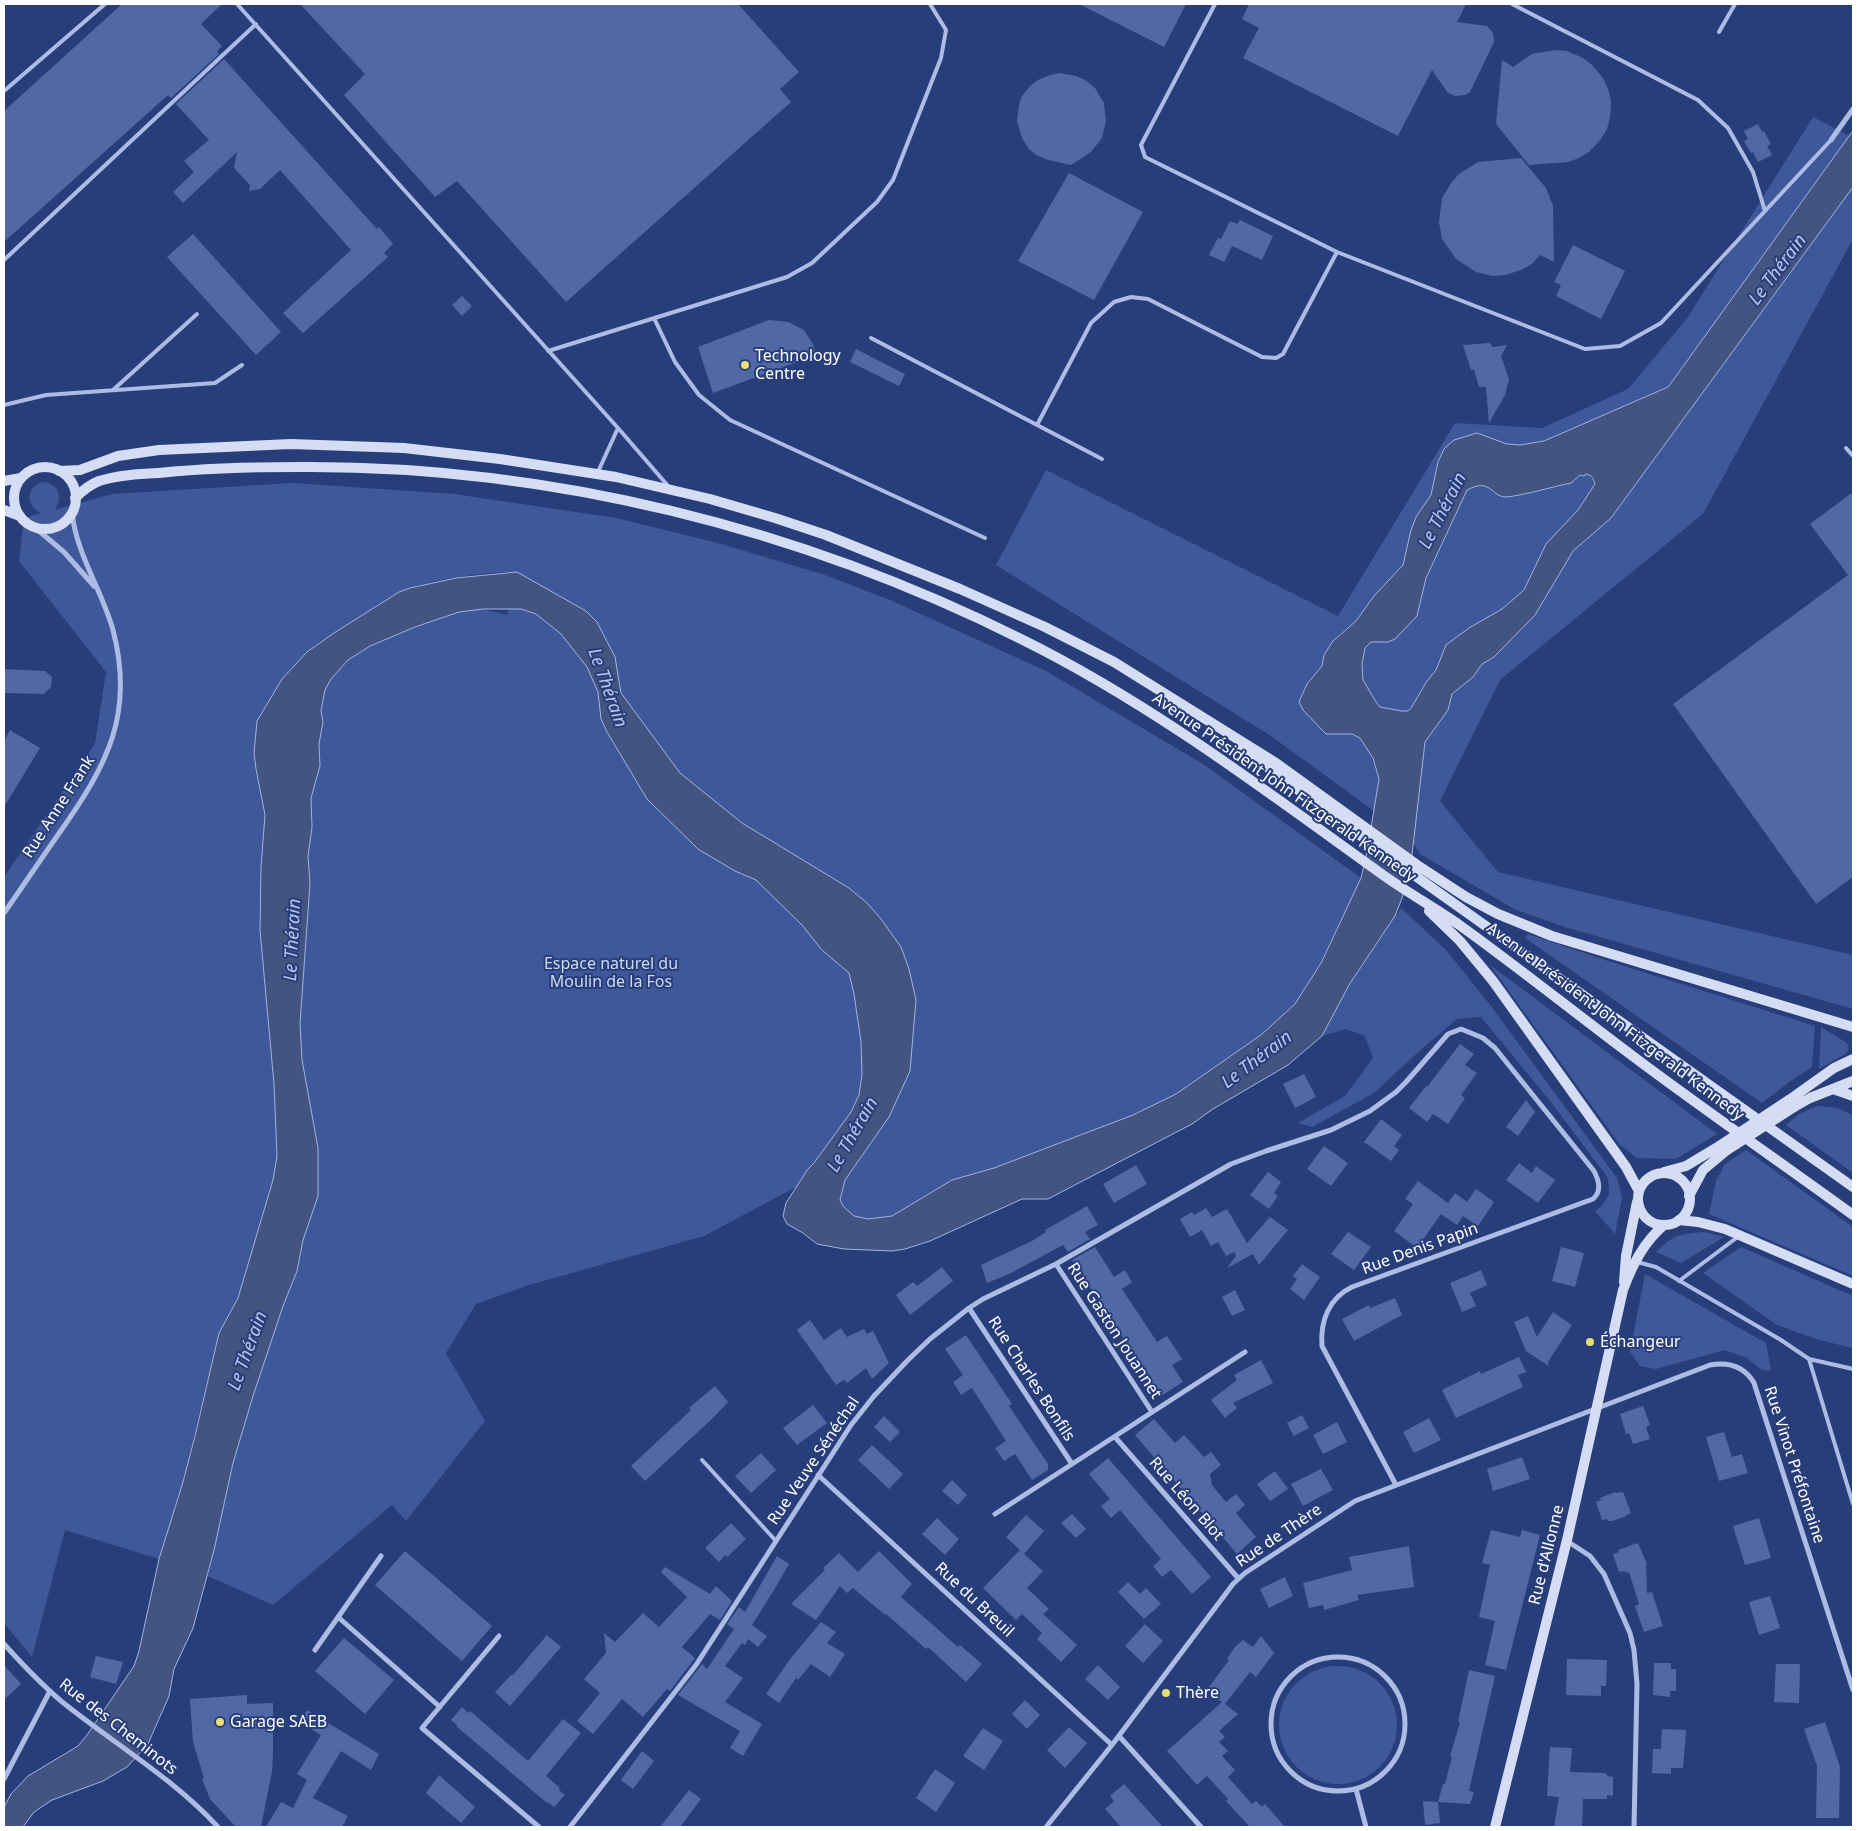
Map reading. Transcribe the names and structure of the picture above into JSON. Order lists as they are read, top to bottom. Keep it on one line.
{"streets":{"main road":["Avenue Président John Fitzgerald Kennedy","Rue d'Allonne"],"street":["Rue Anne Frank","Rue Denis Papin","Rue Gaston Jouannet","Rue Charles Bonfils","Rue Veuve Sénéchal","Rue Vinot Préfontaine","Rue Léon Blot","Rue de Thère","Rue du Breuil","Rue des Cheminots"]},"crossings":[["Avenue Président John Fitzgerald Kennedy","Rue Anne Frank"],["Rue Denis Papin","Rue Veuve Sénéchal"],["Rue Denis Papin","Rue de Thère"],["Rue Gaston Jouannet","Rue Charles Bonfils"],["Rue Gaston Jouannet","Rue Veuve Sénéchal"],["Rue Gaston Jouannet","Rue Léon Blot"],["Rue Charles Bonfils","Rue Veuve Sénéchal"],["Rue Charles Bonfils","Rue Léon Blot"],["Rue Veuve Sénéchal","Rue du Breuil"],["Rue Vinot Préfontaine","Rue de Thère"],["Rue Vinot Préfontaine","Rue d'Allonne"],["Rue Léon Blot","Rue de Thère"],["Rue de Thère","Rue d'Allonne"],["Rue de Thère","Rue du Breuil"]],"water":["Le Thérain"],"parks":["Espace naturel du Moulin de la Fos"],"places":["Technology Centre","Échangeur","Thère","Garage SAEB"]}
